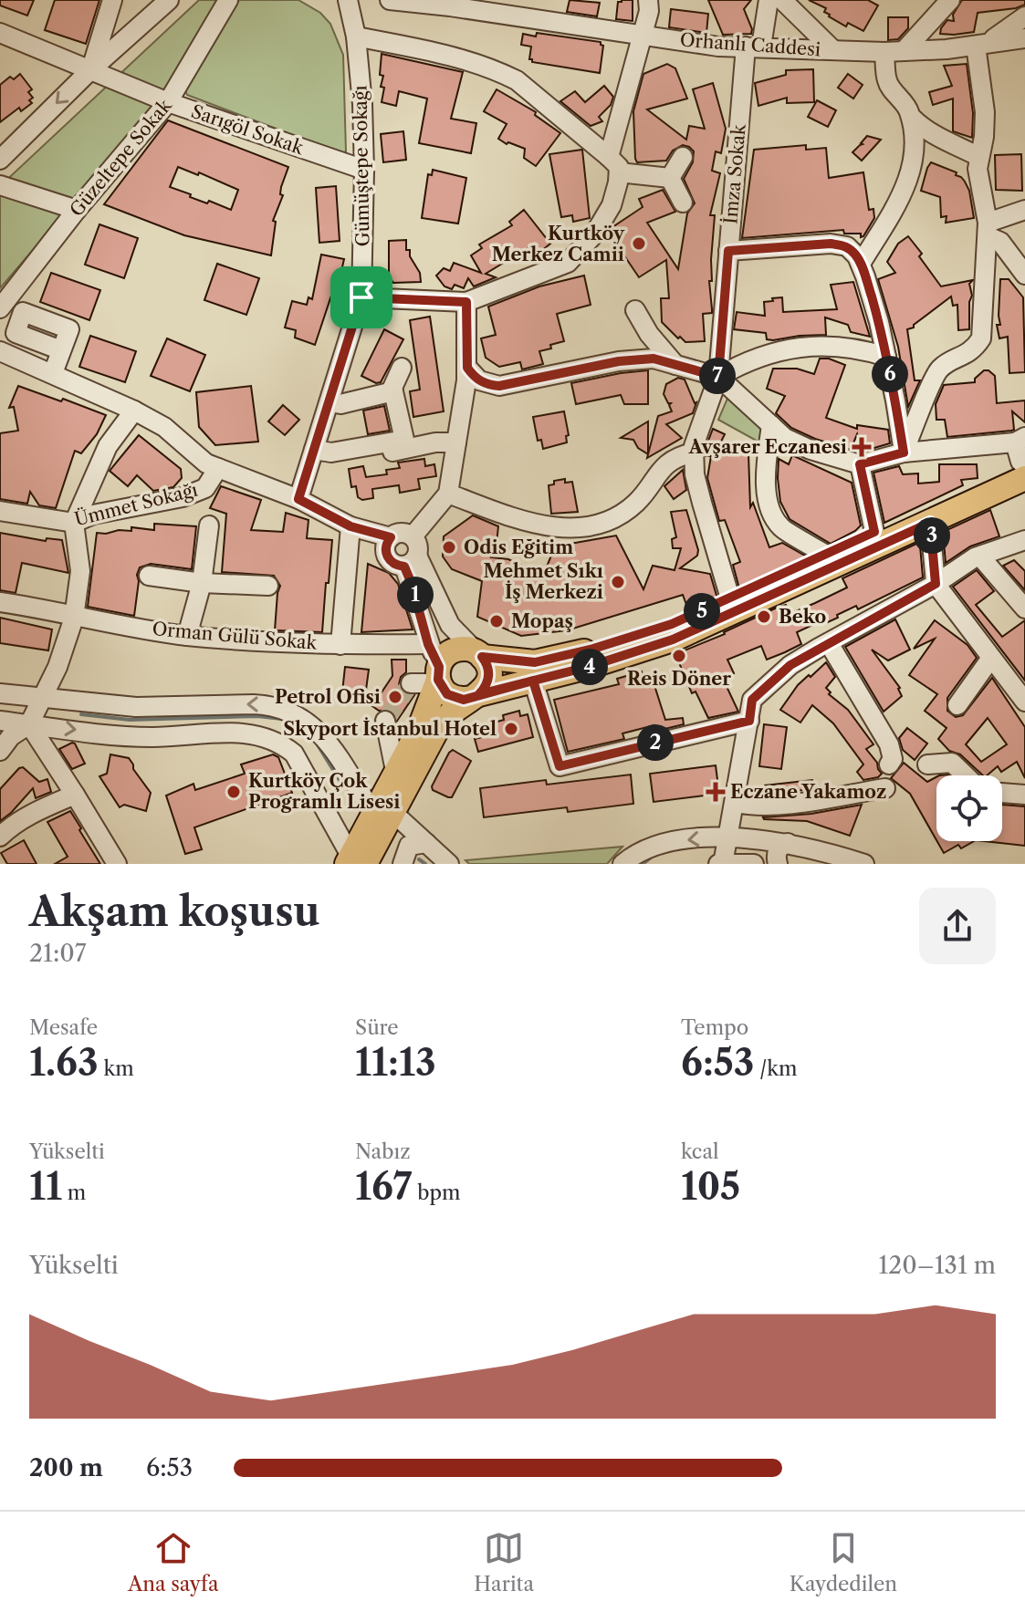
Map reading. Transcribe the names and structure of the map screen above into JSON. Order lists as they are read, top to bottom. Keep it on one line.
{"streets":{"street":["Orhanlı Caddesi","Sarıgöl Sokak","Güzeltepe Sokak","Gümüştepe Sokağı","İmza Sokak","Ümmet Sokağı","Orman Gülü Sokak"]},"crossings":[["Orhanlı Caddesi","İmza Sokak"],["Sarıgöl Sokak","Güzeltepe Sokak"],["Sarıgöl Sokak","Gümüştepe Sokağı"]],"places":{"other":["Kurtköy Merkez Camii","Odis Eğitim","Mehmet Sıkı İş Merkezi","Beko","Mopaş","Reis Döner","Petrol Ofisi","Skyport İstanbul Hotel","Kurtköy Çok Programlı Lisesi"],"health":["Avşarer Eczanesi","Eczane Yakamoz"]},"page":{"pins":["6","7","3","1","5","4","2"],"heading":["Akşam koşusu","21:07"],"stats":[["Mesafe","1.63 km"],["Süre","11:13"],["Tempo","6:53 /km"],["Yükselti","11 m"],["Nabız","167 bpm"],["kcal","105"]],"chart":["Yükselti","120–131 m"],"list":[{"name":"200 m","note":"6:53"}],"tabs":["Ana sayfa","Harita","Kaydedilen"]}}
